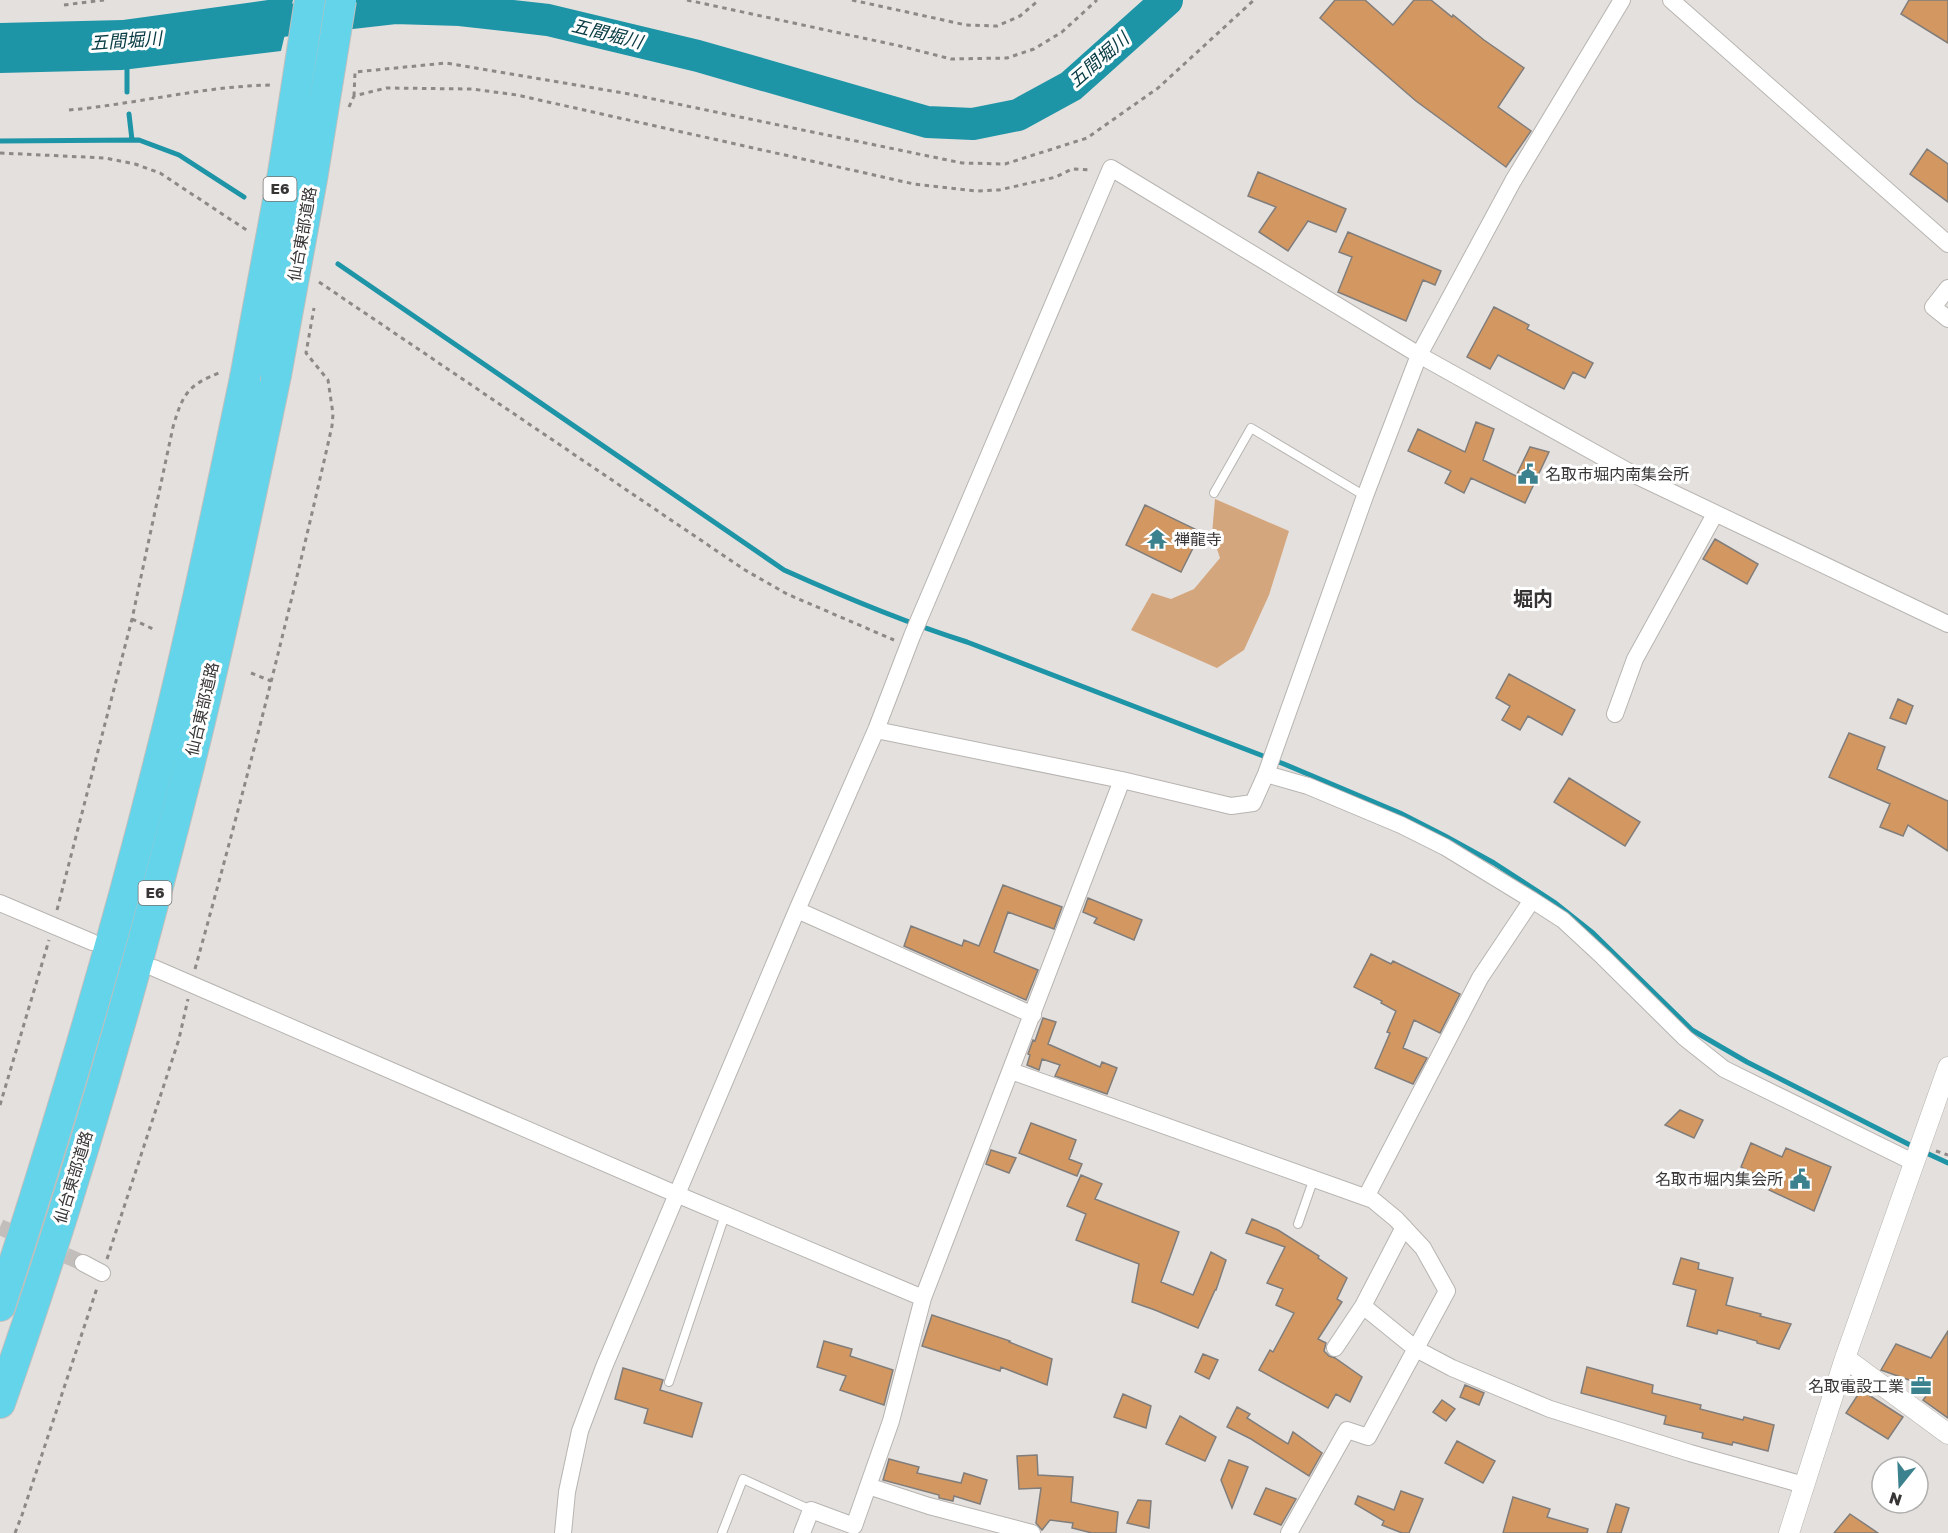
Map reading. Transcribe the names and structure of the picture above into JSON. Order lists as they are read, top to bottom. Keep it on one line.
{"streets":{"highway":["E6","仙台東部道路"]},"districts":["堀内"],"water":["五間堀川"],"places":{"public building":["名取市堀内南集会所","名取市堀内集会所"],"temple":["禅龍寺"],"office":["名取電設工業"]},"north":"bottom"}
